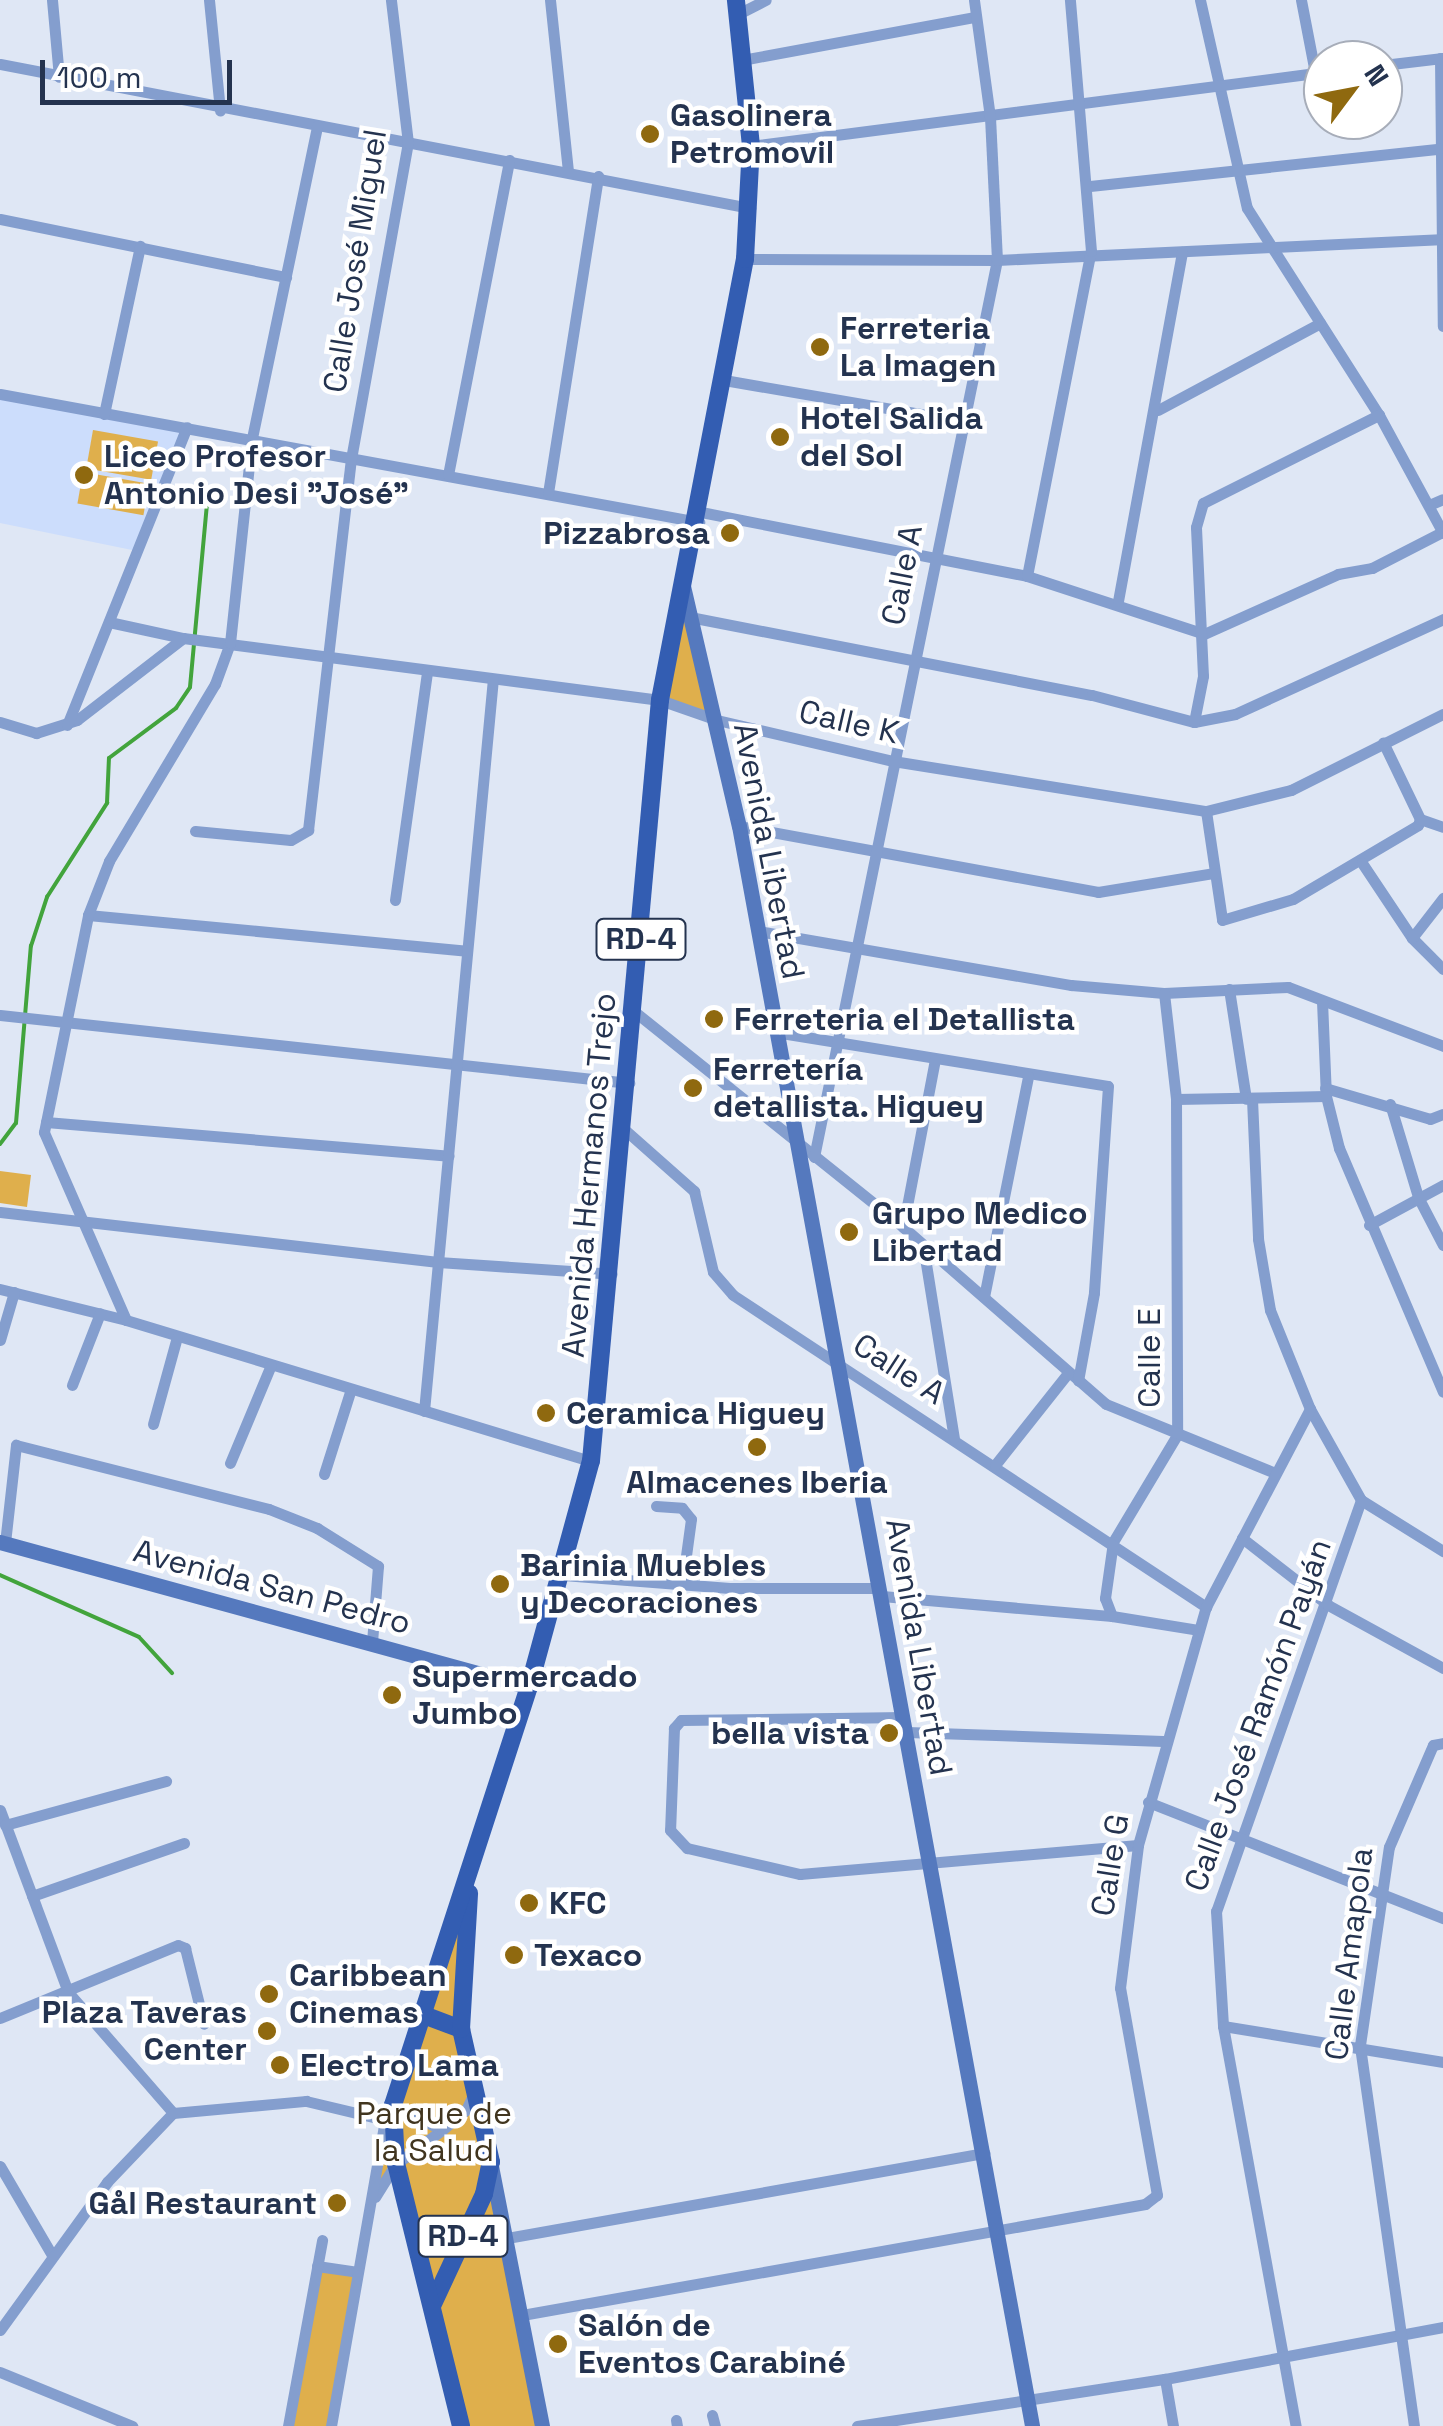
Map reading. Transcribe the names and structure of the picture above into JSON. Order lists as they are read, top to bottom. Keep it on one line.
{"streets":{"main road":["RD-4","Avenida Hermanos Trejo"],"street":["Calle José Miguel","Calle A","Calle K","Avenida Libertad","Calle E","Avenida San Pedro","Calle José Ramón Payán","Calle G","Calle Amapola"]},"crossings":[["Calle José Miguel","Calle K"],["Calle A","Calle K"],["Calle A","Avenida Libertad"],["Calle A","Avenida Hermanos Trejo"],["Calle A","Calle E"],["Calle A","Calle G"],["Calle K","Avenida Libertad"],["Calle K","Avenida Hermanos Trejo"],["Avenida Libertad","Avenida Hermanos Trejo"],["Avenida Libertad","Calle G"],["Avenida Hermanos Trejo","Avenida San Pedro"]],"parks":["Parque de la Salud"],"places":["Gasolinera Petromovil","Ferreteria La Imagen","Hotel Salida del Sol","Liceo Profesor Antonio Desi \"José\"","Pizzabrosa","Ferreteria el Detallista","Ferretería detallista. Higuey","Grupo Medico Libertad","Ceramica Higuey","Almacenes Iberia","Barinia Muebles y Decoraciones","Supermercado Jumbo","bella vista","KFC","Texaco","Caribbean Cinemas","Plaza Taveras Center","Electro Lama","Gål Restaurant","Salón de Eventos Carabiné"],"scale_bar":"100 m","north":"top right"}
